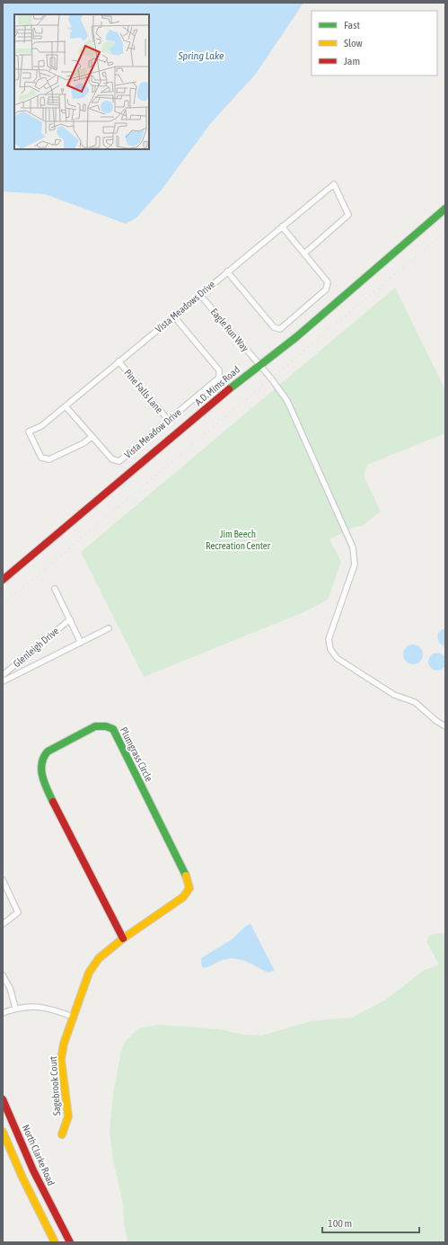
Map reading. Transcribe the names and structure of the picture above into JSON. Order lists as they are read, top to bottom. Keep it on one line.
{"streets":{"street":["Vista Meadows Drive","Eagle Run Way","A.D. Mims Road","Pine Falls Lane","Vista Meadow Drive","Glenleigh Drive","Plumgrass Circle","Sagebrook Court","North Clarke Road"]},"crossings":[["Vista Meadows Drive","Eagle Run Way"],["Vista Meadows Drive","Pine Falls Lane"],["Vista Meadows Drive","Vista Meadow Drive"],["Eagle Run Way","A.D. Mims Road"],["Pine Falls Lane","Vista Meadow Drive"],["Plumgrass Circle","Sagebrook Court"]],"water":["Spring Lake"],"parks":["Jim Beech Recreation Center"],"legend":["Fast","Slow","Jam"],"scale_bar":"100 m"}
